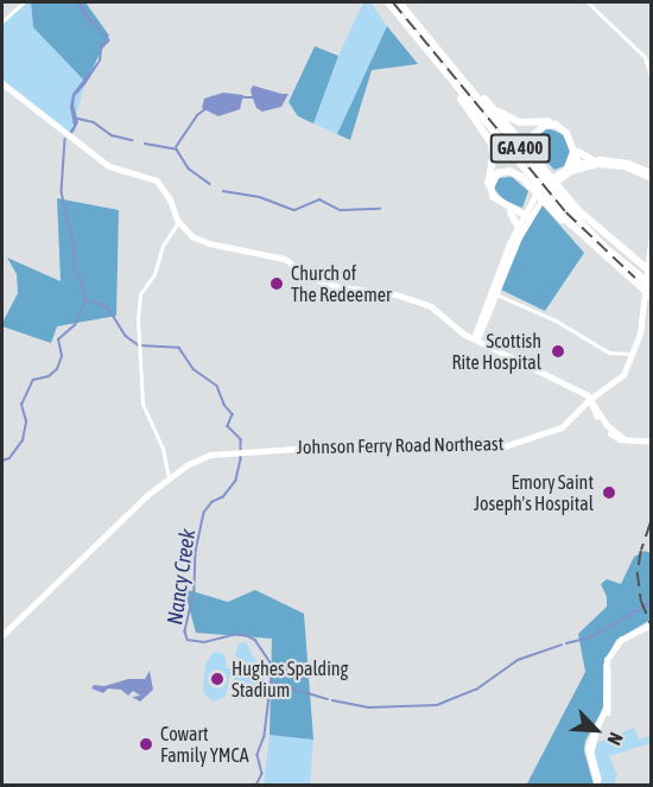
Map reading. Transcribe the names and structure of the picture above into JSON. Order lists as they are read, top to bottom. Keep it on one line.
{"streets":{"highway":["GA 400"],"main road":["Johnson Ferry Road Northeast"]},"water":["Nancy Creek"],"places":["Church of The Redeemer","Scottish Rite Hospital","Emory Saint Joseph's Hospital","Hughes Spalding Stadium","Cowart Family YMCA"],"north":"bottom right"}
